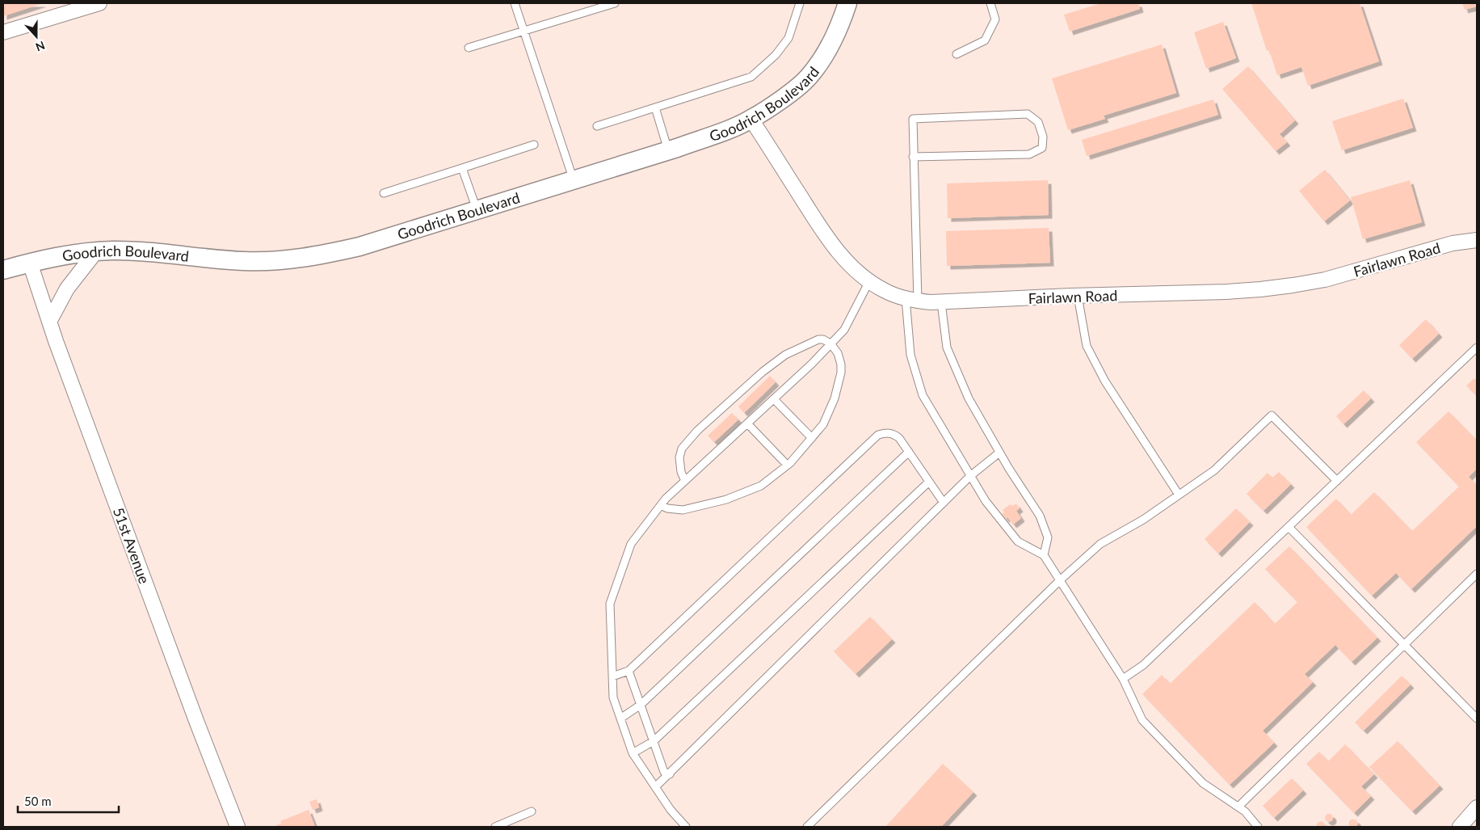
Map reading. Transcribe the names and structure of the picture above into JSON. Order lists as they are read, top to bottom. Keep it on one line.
{"streets":{"street":["Goodrich Boulevard","Fairlawn Road","51st Avenue"]},"crossings":[["Goodrich Boulevard","Fairlawn Road"],["Goodrich Boulevard","51st Avenue"]],"scale_bar":"50 m","north":"bottom"}
